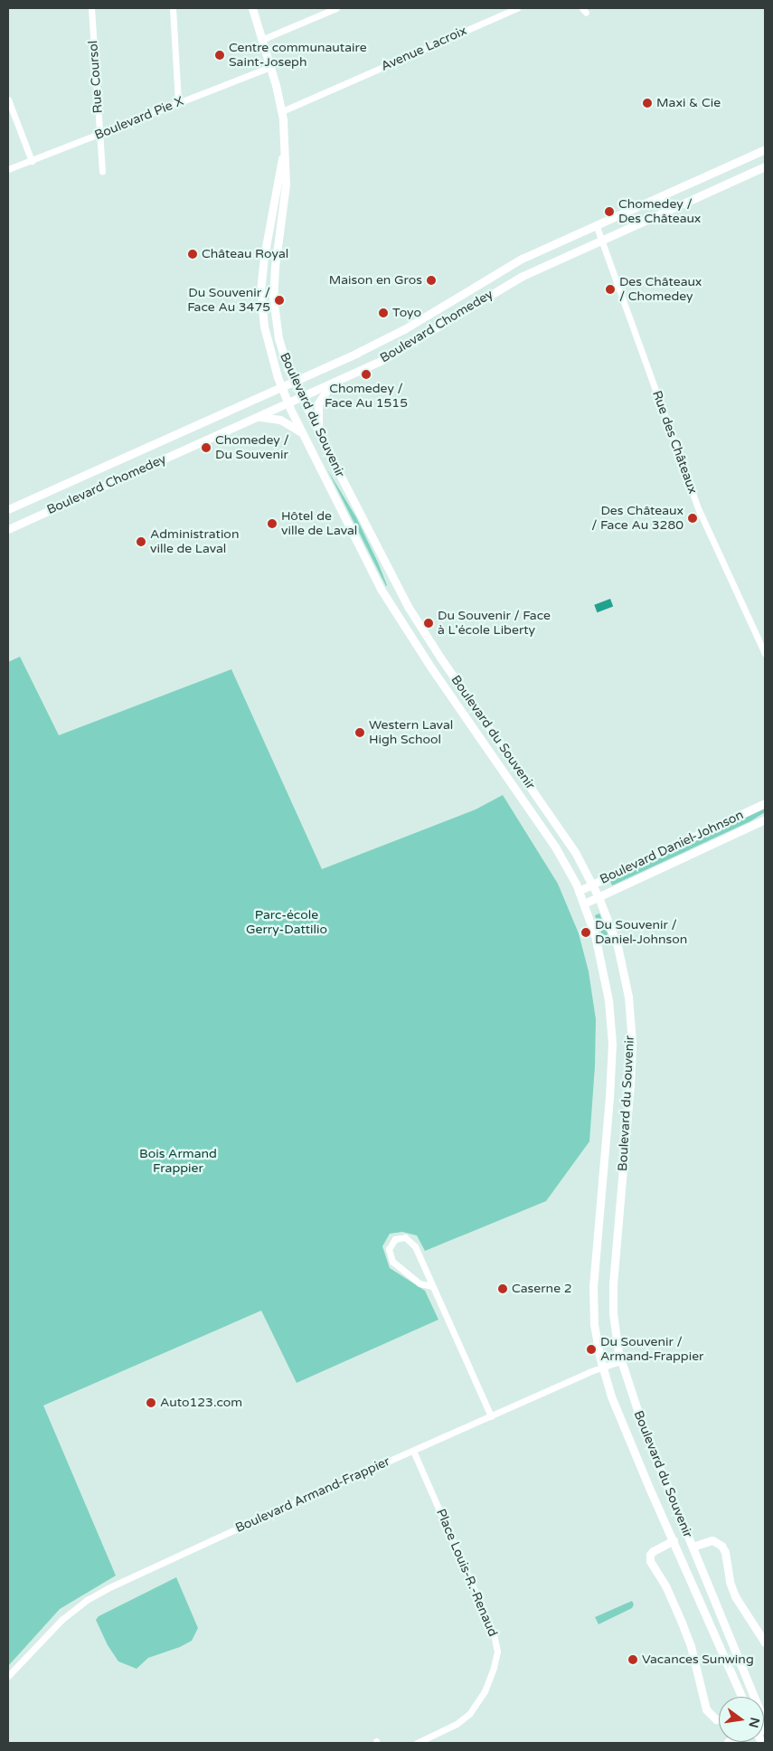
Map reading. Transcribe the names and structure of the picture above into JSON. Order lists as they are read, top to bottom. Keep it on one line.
{"streets":{"street":["Avenue Lacroix","Rue Coursol","Boulevard Pie X","Boulevard Chomedey","Boulevard du Souvenir","Rue des Châteaux","Boulevard Daniel-Johnson","Boulevard Armand-Frappier","Place Louis-R.-Renaud"]},"crossings":[["Rue Coursol","Boulevard Pie X"],["Boulevard Chomedey","Boulevard du Souvenir"],["Boulevard Chomedey","Rue des Châteaux"],["Boulevard du Souvenir","Boulevard Daniel-Johnson"],["Boulevard du Souvenir","Boulevard Armand-Frappier"],["Boulevard Armand-Frappier","Place Louis-R.-Renaud"]],"parks":["Parc-école Gerry-Dattilio","Bois Armand Frappier"],"places":["Centre communautaire Saint-Joseph","Maxi & Cie","Chomedey / Des Châteaux","Château Royal","Maison en Gros","Des Châteaux / Chomedey","Du Souvenir / Face Au 3475","Toyo","Chomedey / Face Au 1515","Chomedey / Du Souvenir","Des Châteaux / Face Au 3280","Hôtel de ville de Laval","Administration ville de Laval","Du Souvenir / Face à L'école Liberty","Western Laval High School","Du Souvenir / Daniel-Johnson","Caserne 2","Du Souvenir / Armand-Frappier","Auto123.com","Vacances Sunwing"],"north":"right"}
